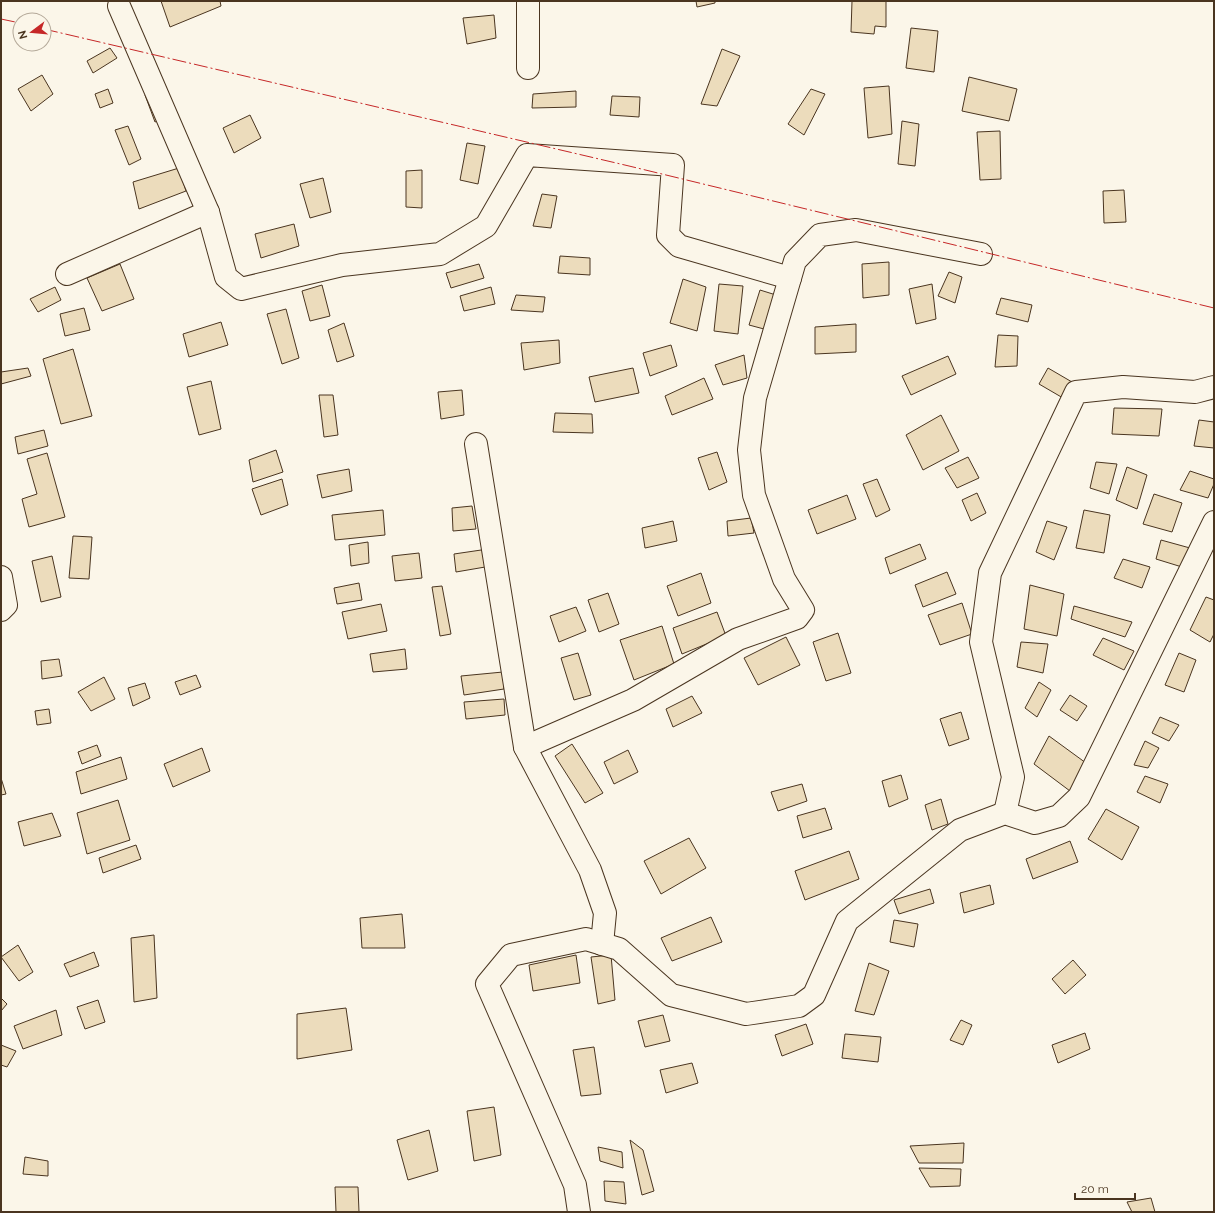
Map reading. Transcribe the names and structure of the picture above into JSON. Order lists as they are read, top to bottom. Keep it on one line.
{"scale_bar":"20 m","north":"left"}
